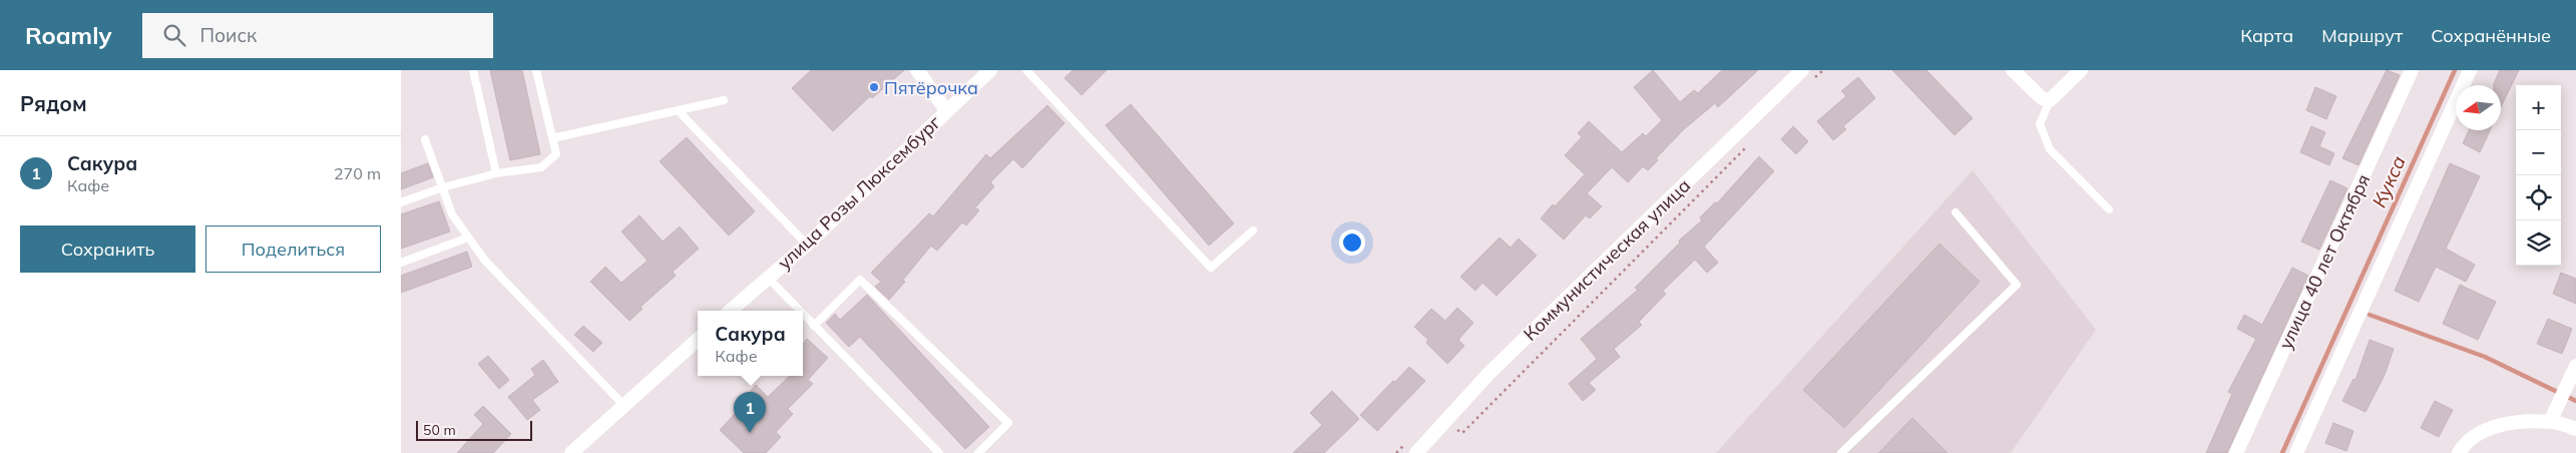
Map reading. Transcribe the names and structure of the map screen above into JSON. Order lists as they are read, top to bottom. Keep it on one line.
{"streets":{"street":["улица Розы Люксембург","Коммунистическая улица","улица 40 лет Октября"]},"water":["Кукса"],"places":["Пятёрочка"],"scale_bar":"50 m","north":"left","page":{"header":"Roamly","search":"Поиск","nav":["Карта","Маршрут","Сохранённые"],"heading":"Рядом","map_buttons":["+","−"],"list":[{"mark":"1","name":"Сакура","note":"Кафе","value":"270 m"}],"buttons":["Сохранить","Поделиться"],"popup":["Сакура","Кафе"],"pins":"1","scale":"50 m"}}
